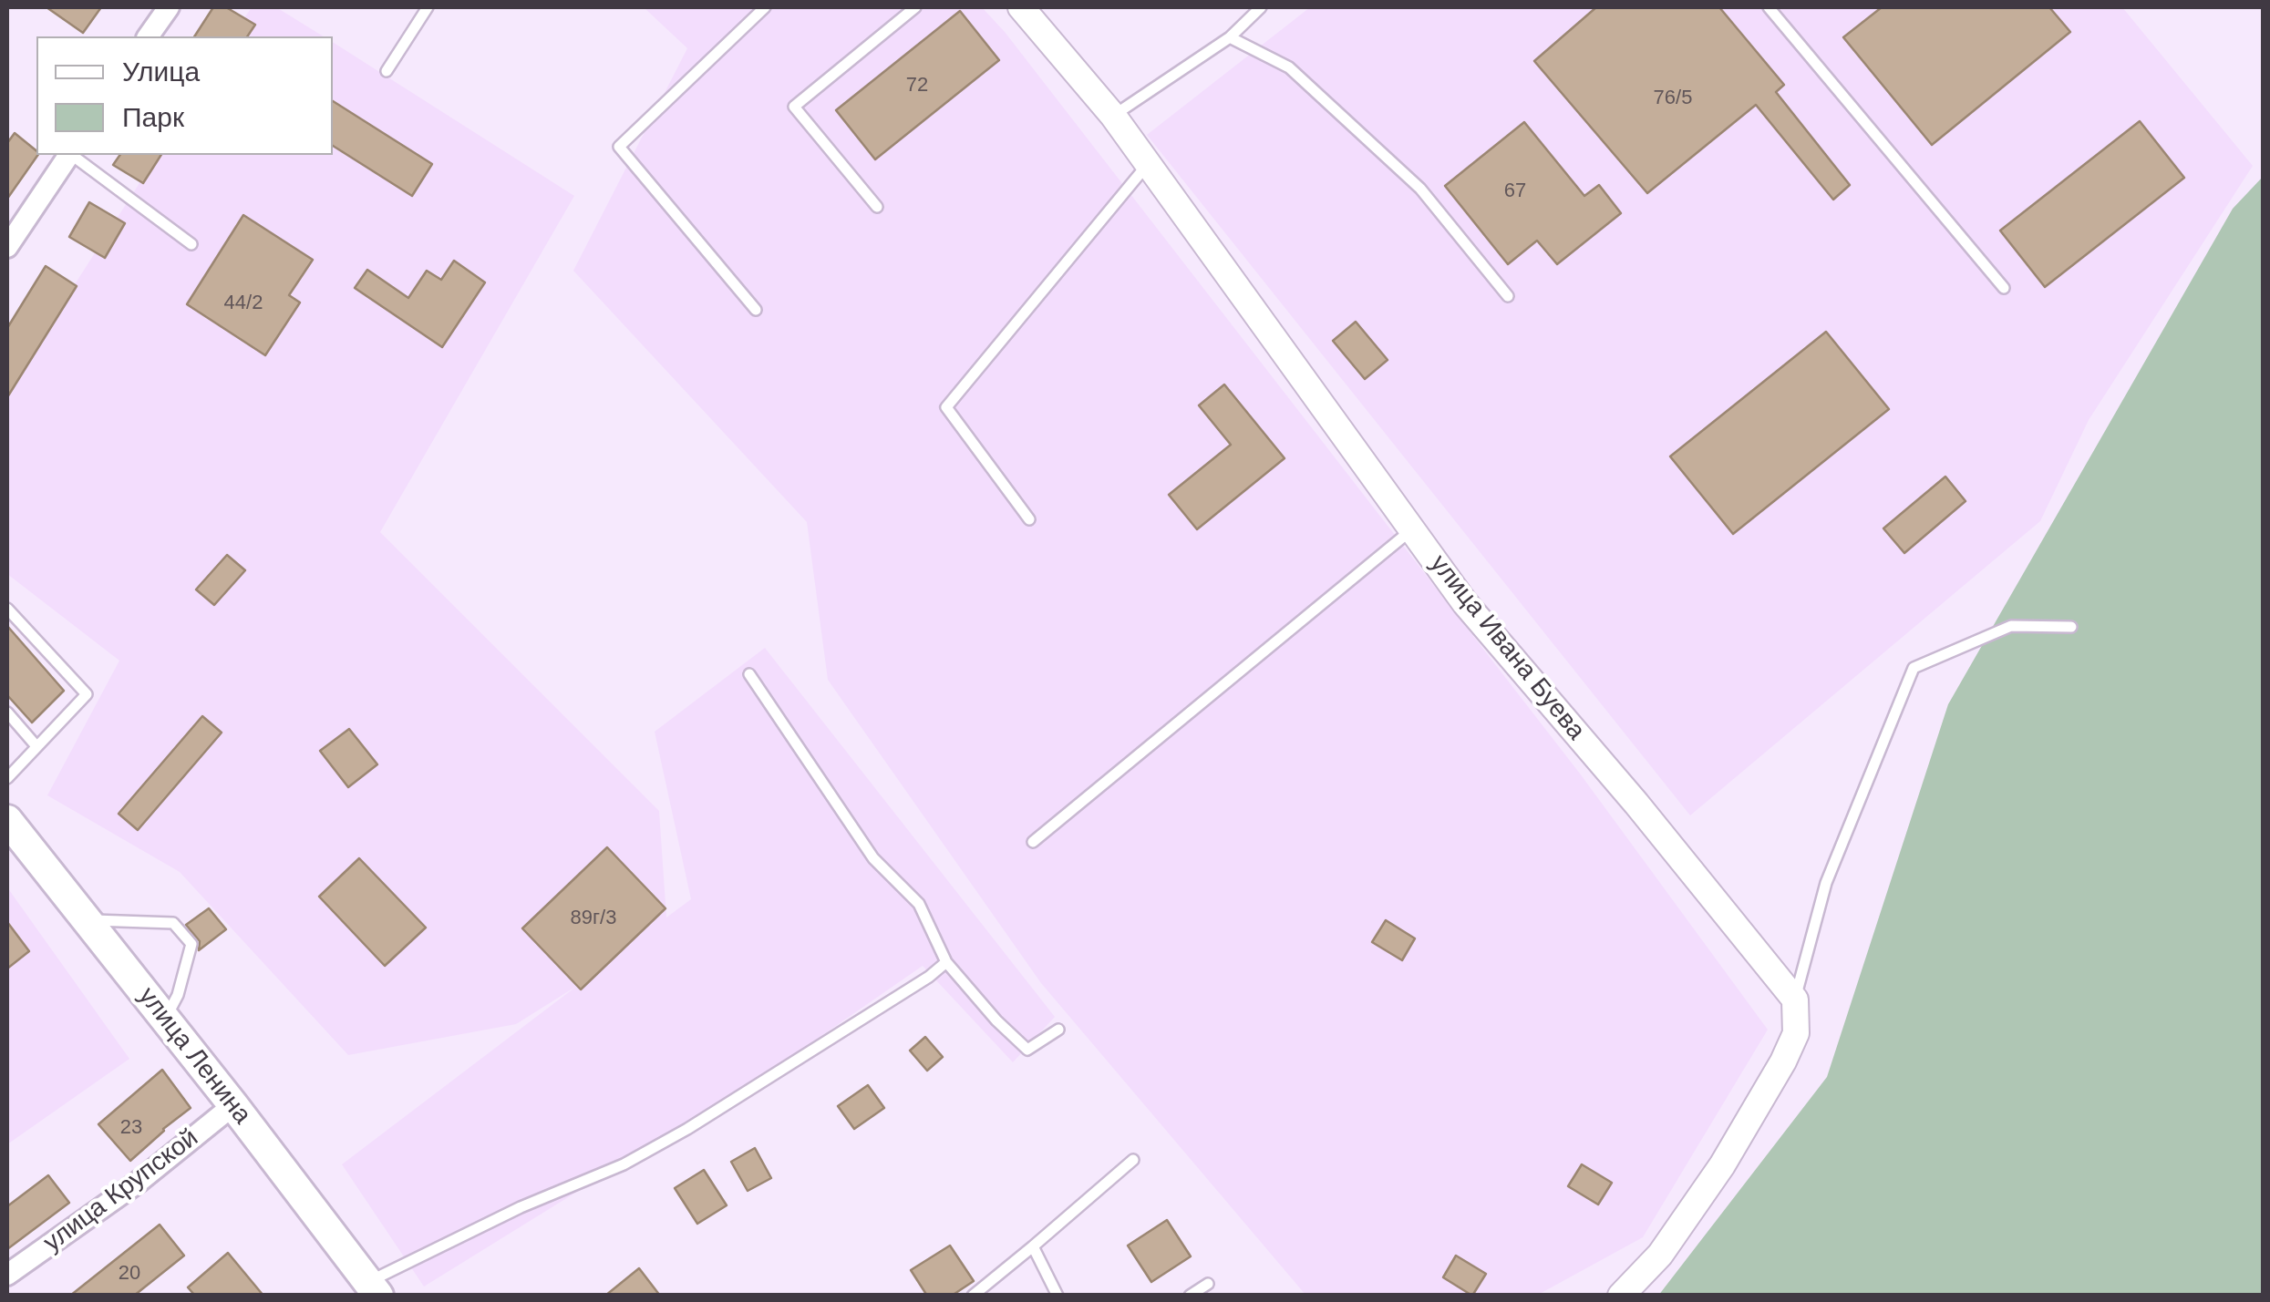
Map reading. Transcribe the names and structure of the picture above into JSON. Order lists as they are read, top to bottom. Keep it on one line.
{"streets":{"main road":["улица Ленина"],"street":["улица Ивана Буева","улица Крупской"]},"crossings":[["улица Ленина","улица Крупской"]],"house_numbers":["72","76/5","67","44/2","89г/3","23","20"],"legend":["Улица","Парк"]}
